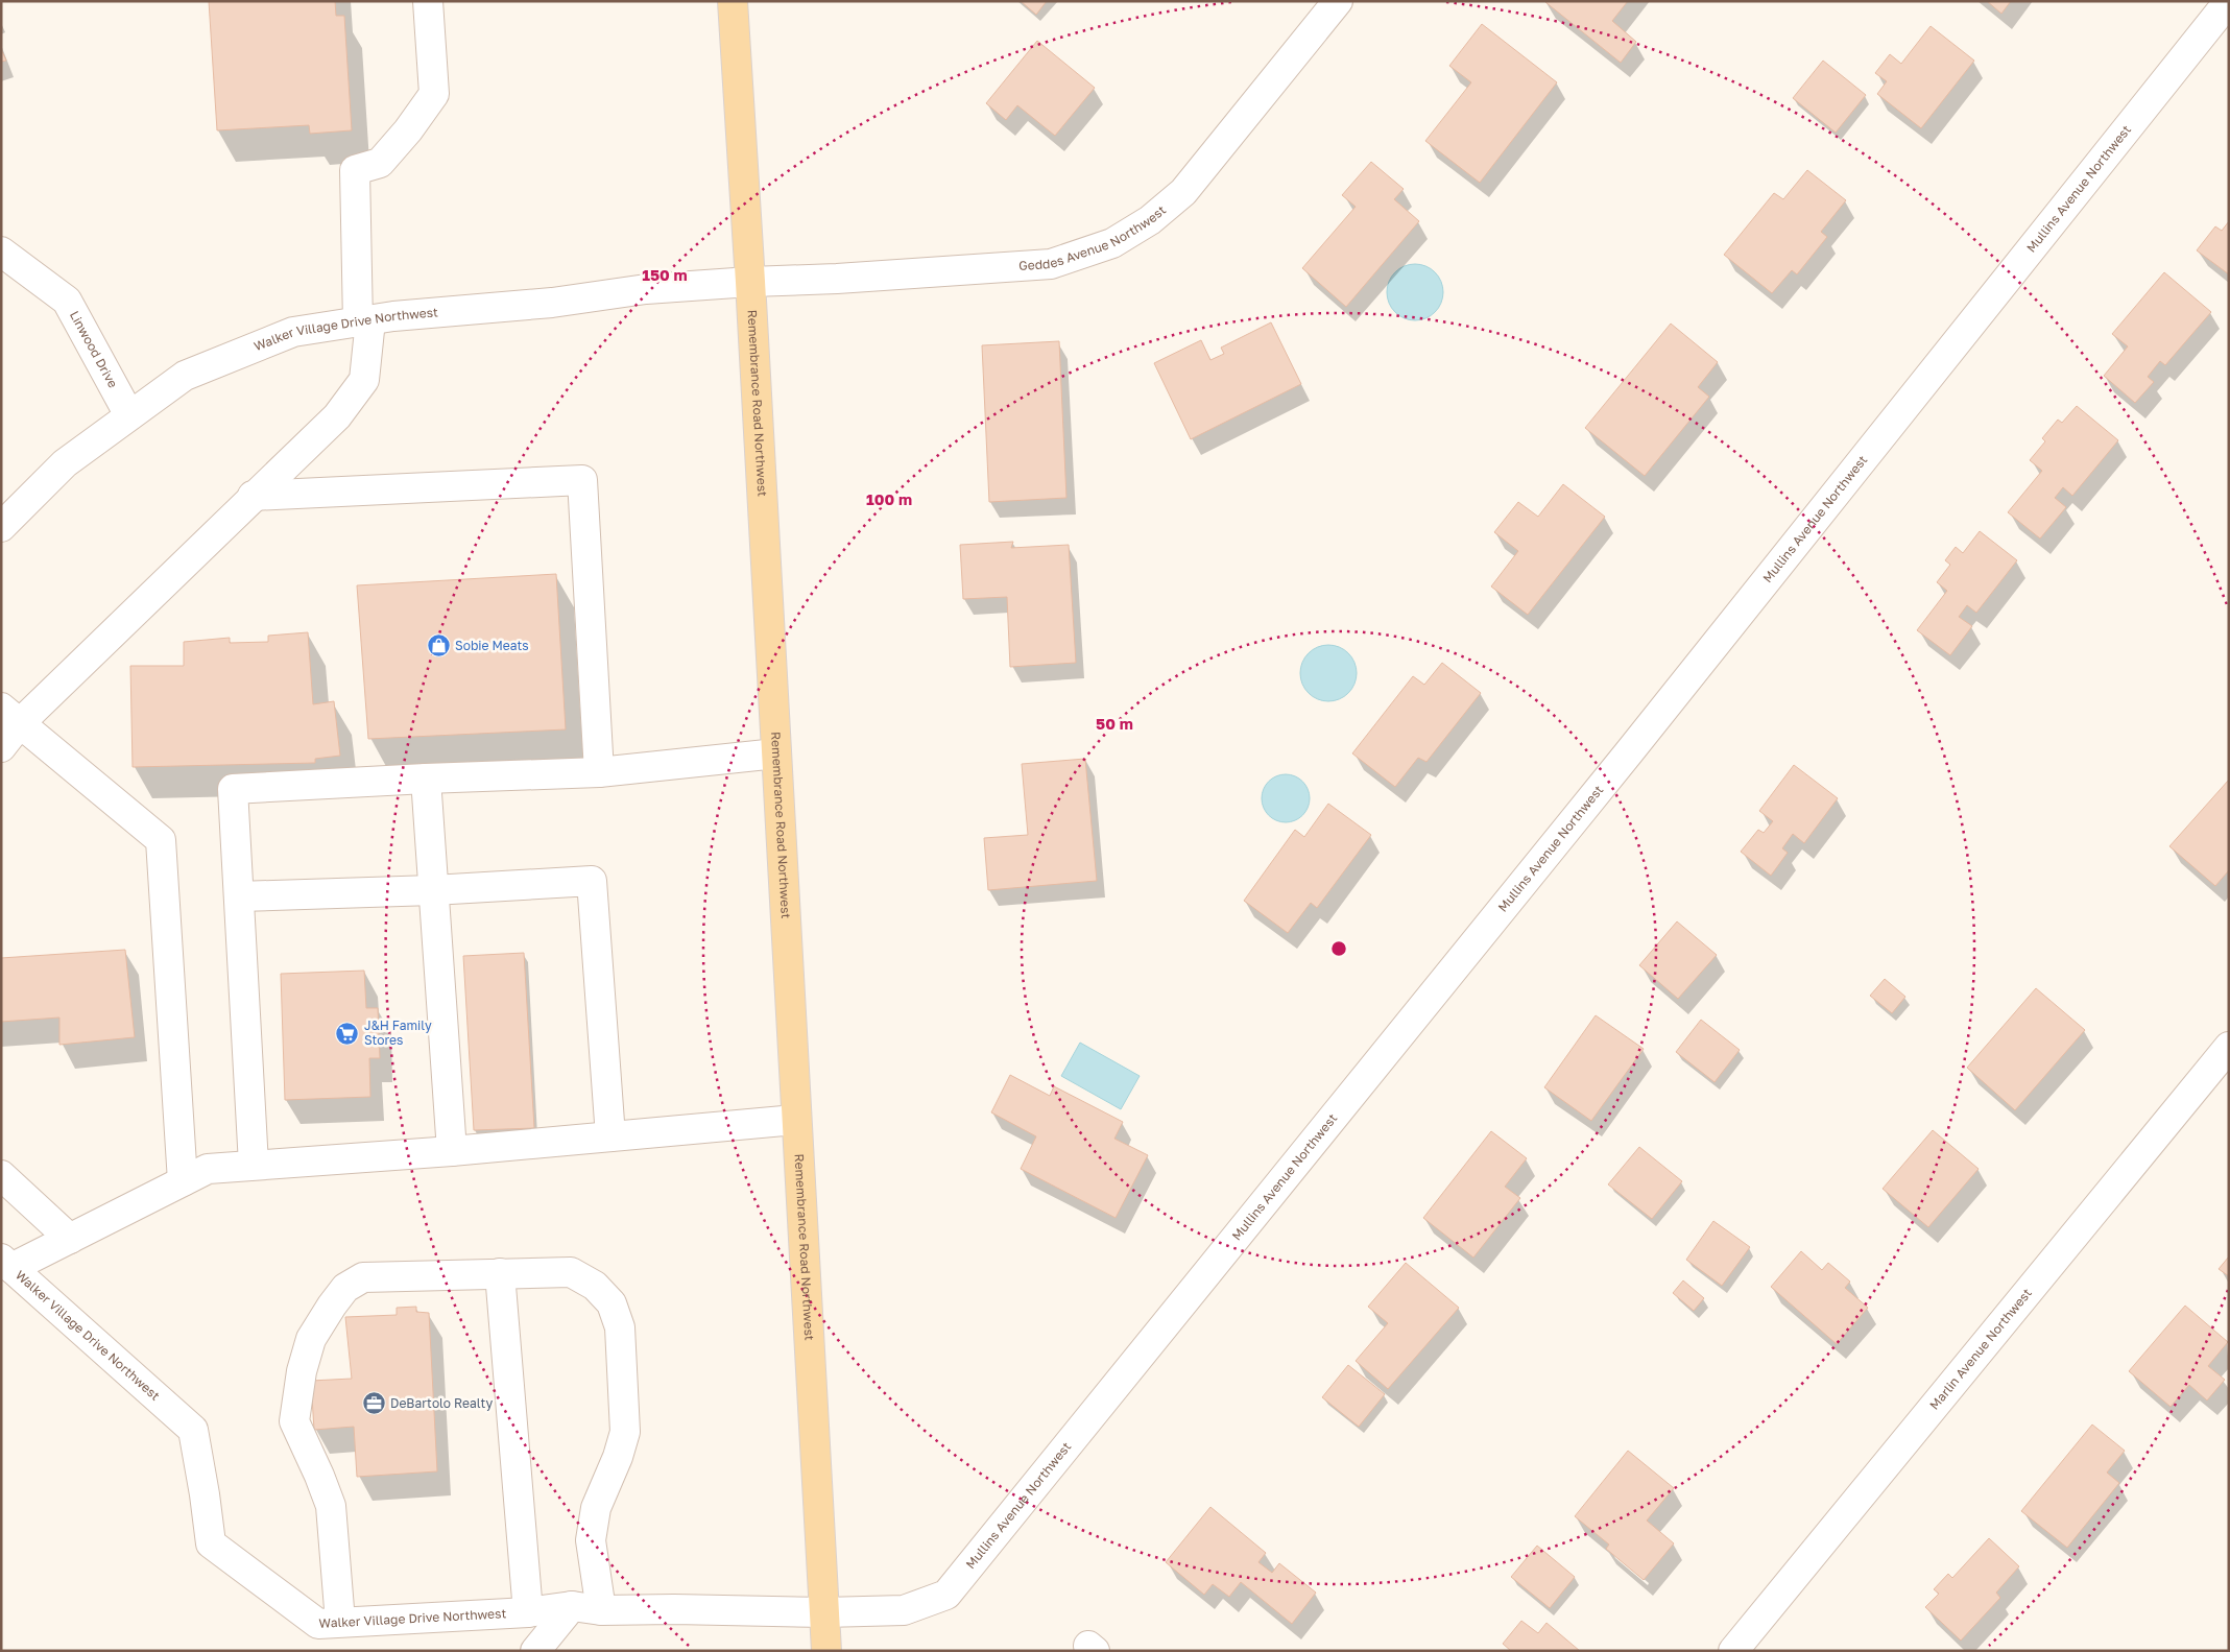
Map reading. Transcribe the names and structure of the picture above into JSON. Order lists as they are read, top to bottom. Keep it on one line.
{"streets":{"main road":["Remembrance Road Northwest"],"street":["Mullins Avenue Northwest","Geddes Avenue Northwest","Walker Village Drive Northwest","Linwood Drive","Marlin Avenue Northwest"]},"crossings":[["Mullins Avenue Northwest","Walker Village Drive Northwest"],["Mullins Avenue Northwest","Remembrance Road Northwest"],["Geddes Avenue Northwest","Walker Village Drive Northwest"],["Geddes Avenue Northwest","Remembrance Road Northwest"],["Walker Village Drive Northwest","Linwood Drive"],["Walker Village Drive Northwest","Remembrance Road Northwest"]],"places":{"shop":["Sobie Meats"],"supermarket":["J&H Family Stores"],"office":["DeBartolo Realty"]},"rings":["150 m","100 m","50 m"]}
